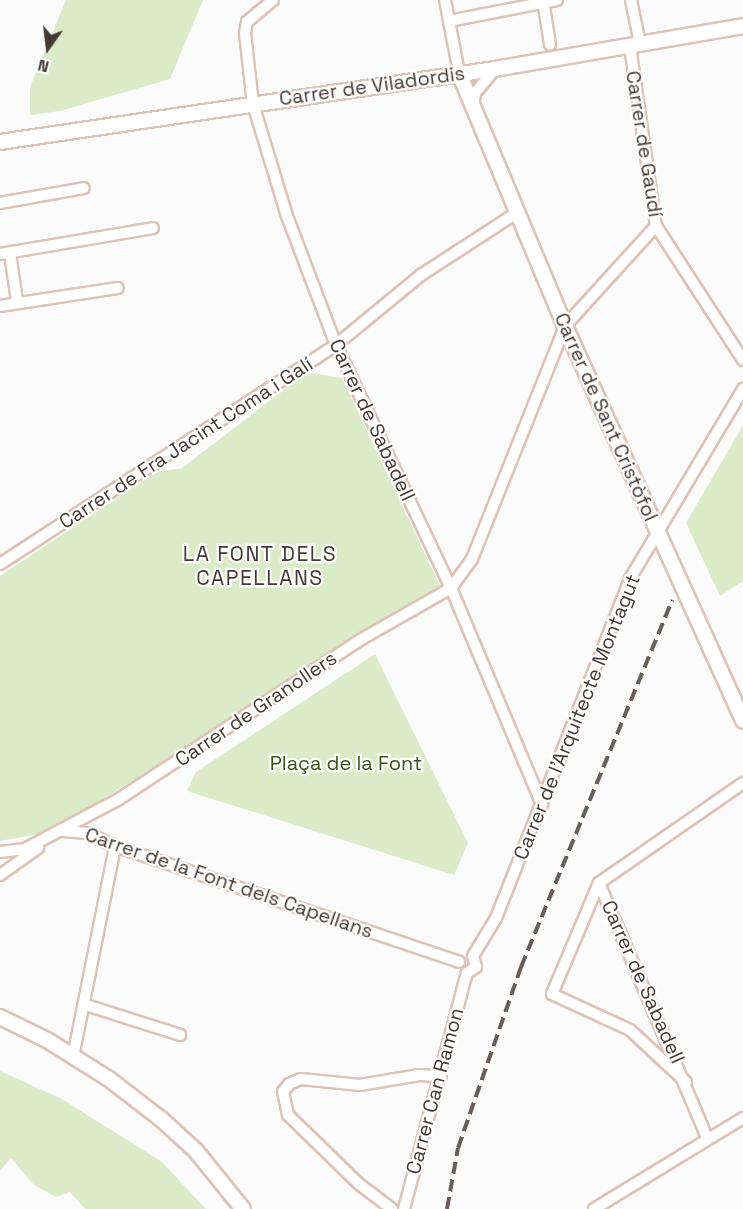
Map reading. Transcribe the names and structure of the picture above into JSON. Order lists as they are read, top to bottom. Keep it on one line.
{"streets":{"street":["Carrer de Viladordis","Carrer de Gaudí","Carrer de Sant Cristòfol","Carrer de Sabadell","Carrer de Fra Jacint Coma i Galí","Carrer de Granollers","Carrer de l'Arquitecte Montagut","Carrer de la Font dels Capellans","Carrer Can Ramon"]},"crossings":[["Carrer de Viladordis","Carrer de Gaudí"],["Carrer de Viladordis","Carrer de Sant Cristòfol"],["Carrer de Viladordis","Carrer de Sabadell"],["Carrer de Sant Cristòfol","Carrer de Fra Jacint Coma i Galí"],["Carrer de Sant Cristòfol","Carrer de l'Arquitecte Montagut"],["Carrer de Sabadell","Carrer de Fra Jacint Coma i Galí"],["Carrer de Sabadell","Carrer de Granollers"],["Carrer de Sabadell","Carrer de l'Arquitecte Montagut"],["Carrer de Granollers","Carrer de la Font dels Capellans"],["Carrer de l'Arquitecte Montagut","Carrer de la Font dels Capellans"],["Carrer de l'Arquitecte Montagut","Carrer Can Ramon"],["Carrer de la Font dels Capellans","Carrer Can Ramon"]],"districts":["LA FONT DELS CAPELLANS"],"parks":["Plaça de la Font"],"north":"bottom"}
